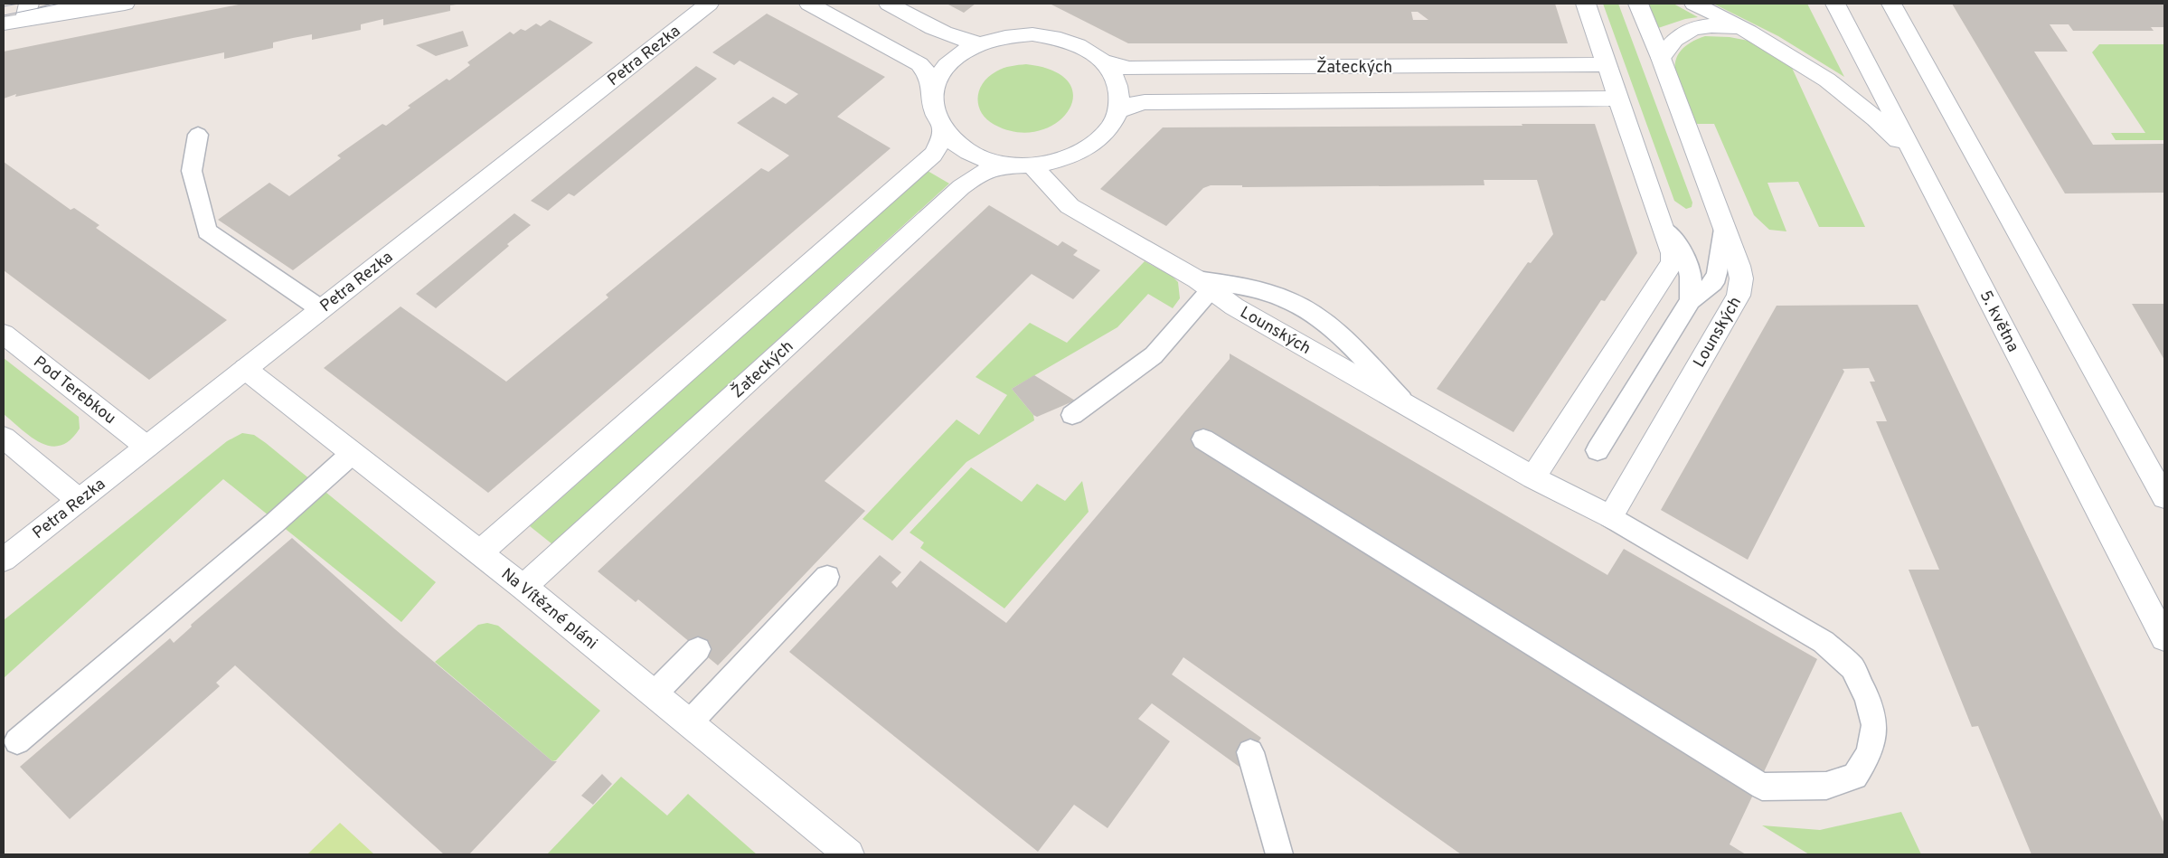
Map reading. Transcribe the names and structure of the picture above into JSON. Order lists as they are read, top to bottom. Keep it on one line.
{"streets":{"street":["Petra Rezka","Žateckých","5. května","Lounských","Pod Terebkou","Na Vítězné pláni"]},"crossings":[["Petra Rezka","Pod Terebkou"],["Petra Rezka","Na Vítězné pláni"],["Žateckých","Lounských"],["Žateckých","Na Vítězné pláni"]]}
